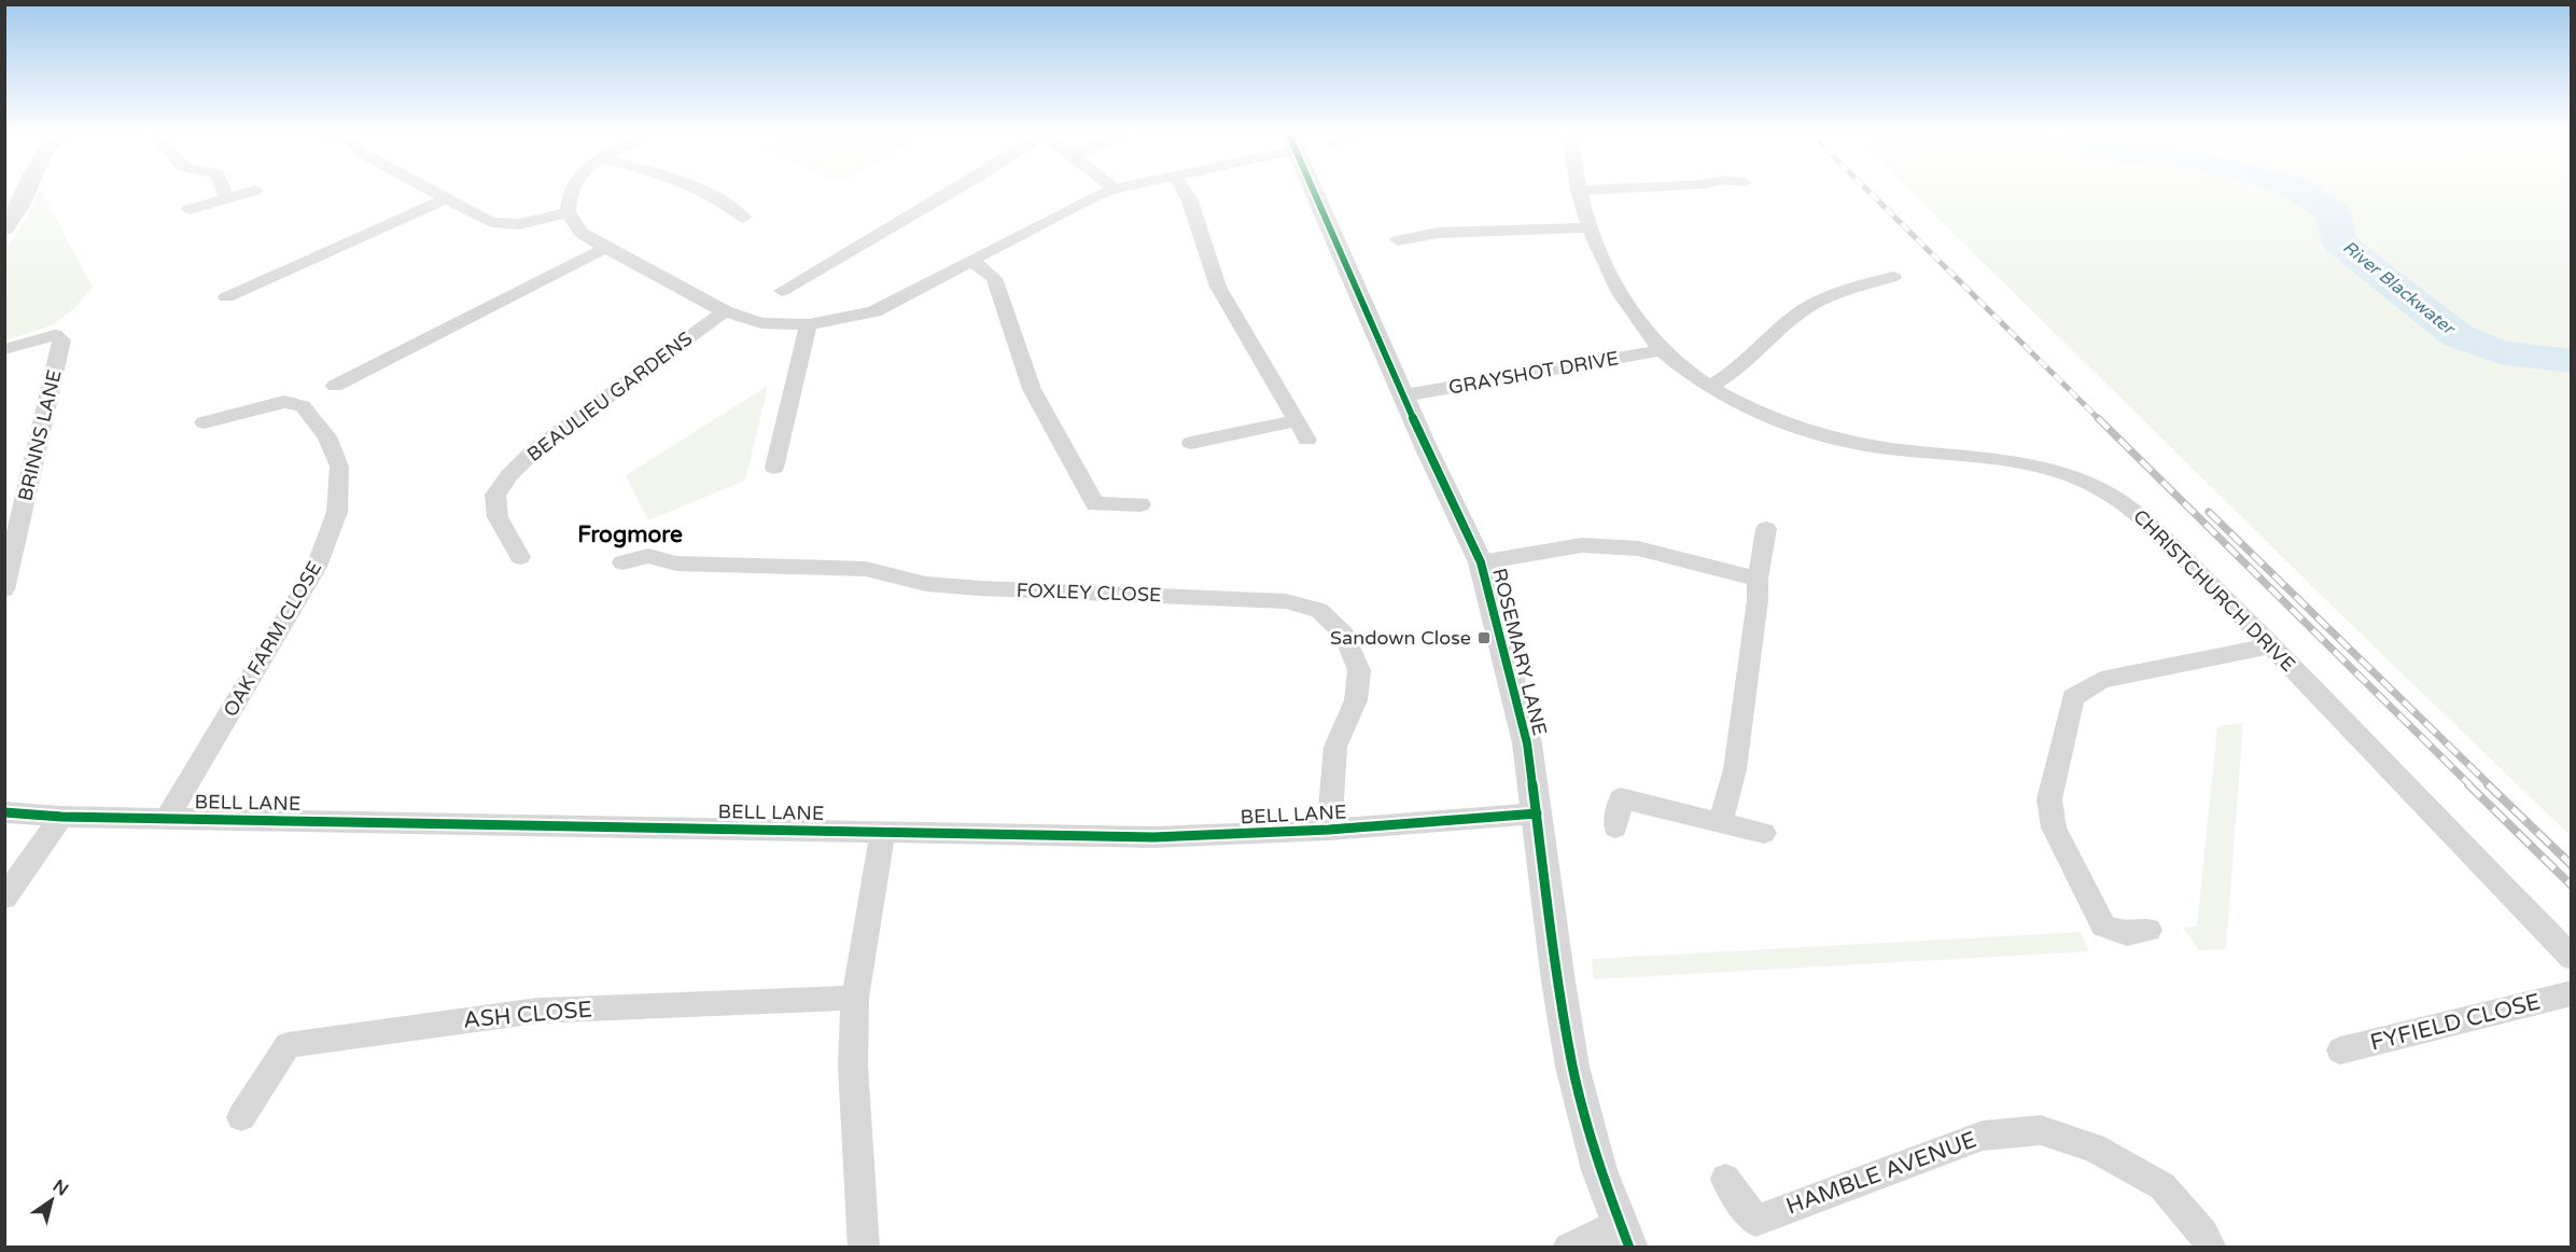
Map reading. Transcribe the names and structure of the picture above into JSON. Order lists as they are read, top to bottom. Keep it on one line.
{"streets":{"street":["GRAYSHOT DRIVE","BEAULIEU GARDENS","BRINNS LANE","CHRISTCHURCH DRIVE","FOXLEY CLOSE","OAK FARM CLOSE","ROSEMARY LANE","BELL LANE","ASH CLOSE","FYFIELD CLOSE","HAMBLE AVENUE"]},"crossings":[["GRAYSHOT DRIVE","CHRISTCHURCH DRIVE"],["GRAYSHOT DRIVE","ROSEMARY LANE"],["FOXLEY CLOSE","BELL LANE"],["OAK FARM CLOSE","BELL LANE"],["ROSEMARY LANE","BELL LANE"]],"districts":["Frogmore"],"water":["River Blackwater"],"places":{"transit":["Sandown Close"]},"north":"top right"}
